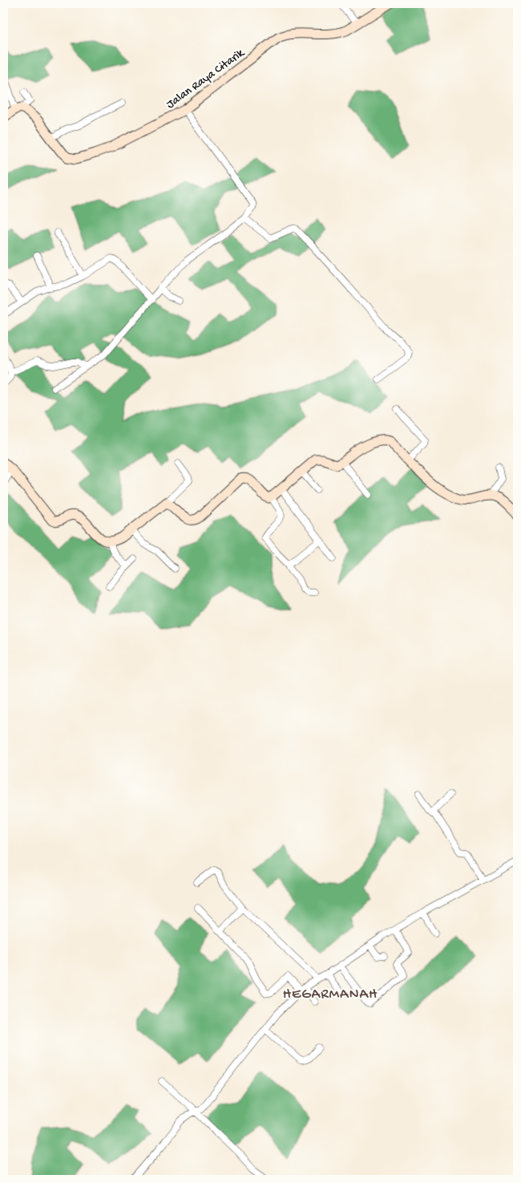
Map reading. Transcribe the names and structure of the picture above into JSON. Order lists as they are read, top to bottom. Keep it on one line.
{"streets":{"street":["Jalan Raya Citarik"]},"districts":["HEGARMANAH"]}
